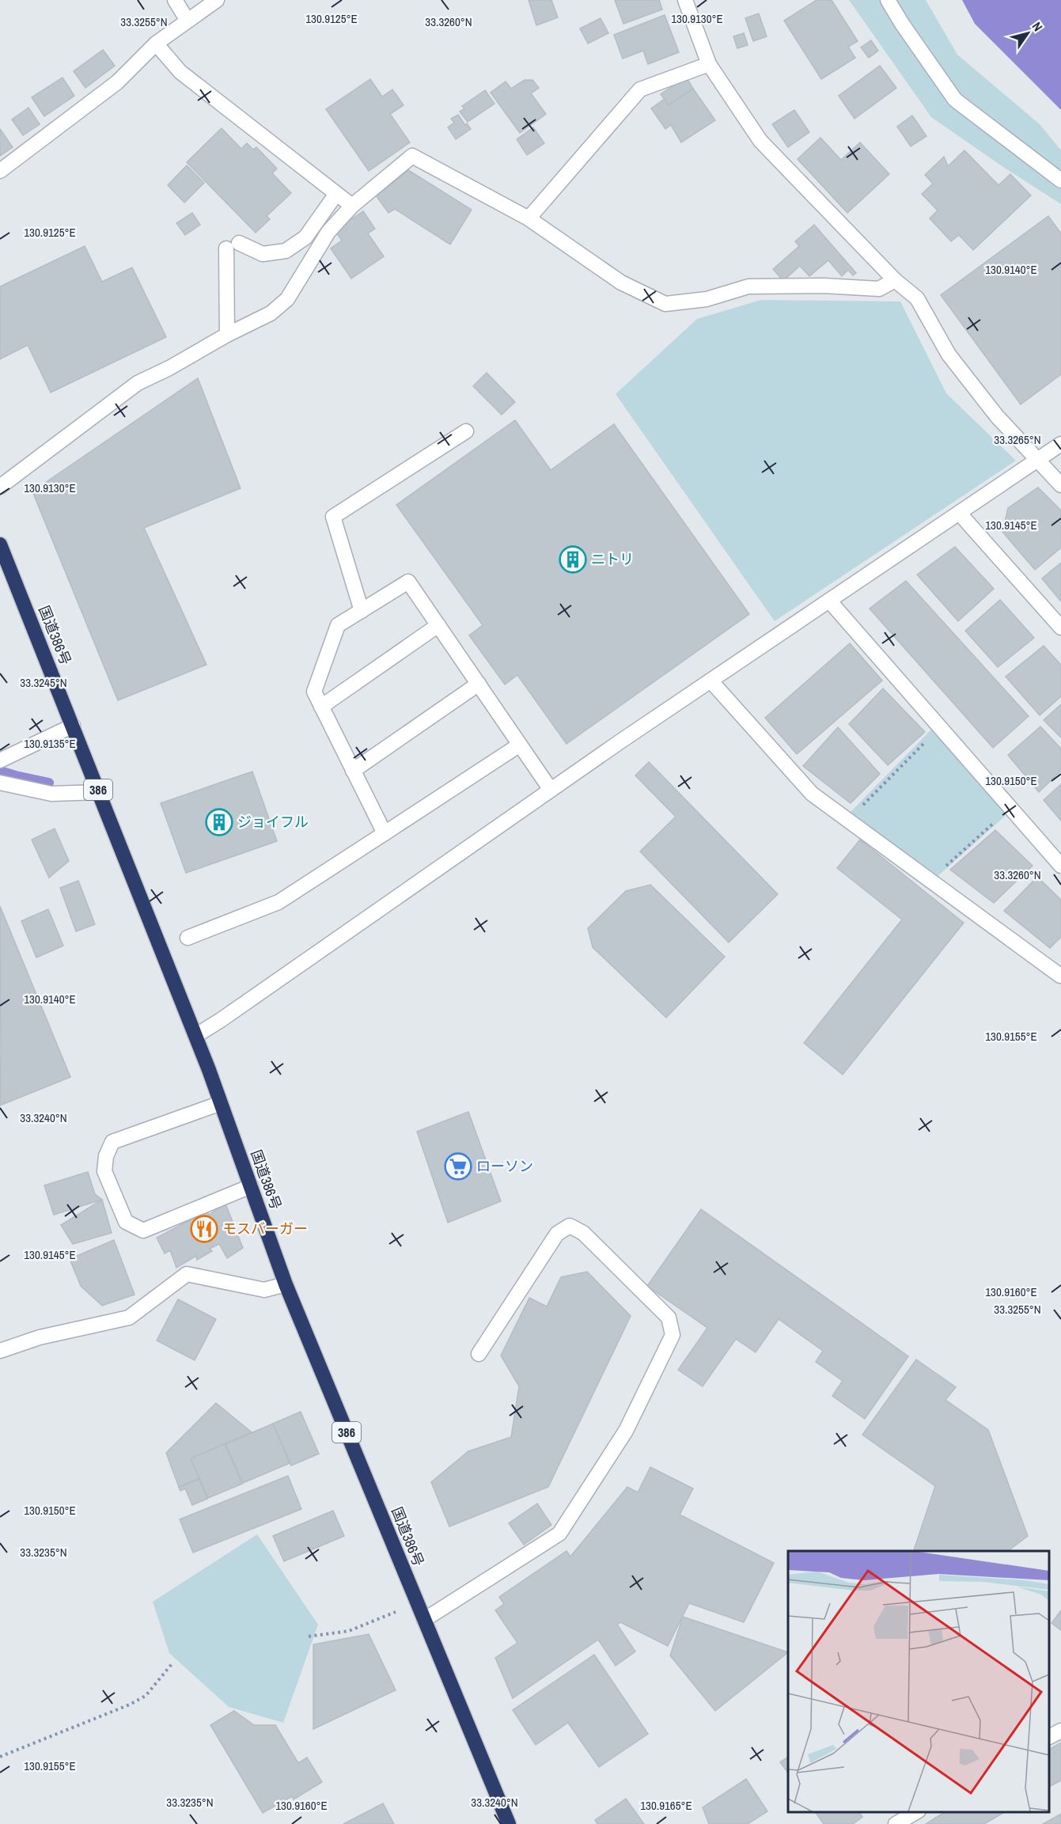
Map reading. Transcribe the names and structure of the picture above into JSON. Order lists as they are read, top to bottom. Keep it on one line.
{"streets":{"highway":["国道386号","386"]},"places":{"building":["ニトリ","ジョイフル"],"supermarket":["ローソン"],"restaurant":["モスバーガー"]},"north":"top right","coordinates":["130.9125°E","130.9130°E","33.3255°N","33.3260°N","130.9140°E","33.3265°N","130.9145°E","33.3245°N","130.9135°E","130.9150°E","130.9155°E","33.3240°N","130.9160°E","33.3235°N","130.9165°E"]}
